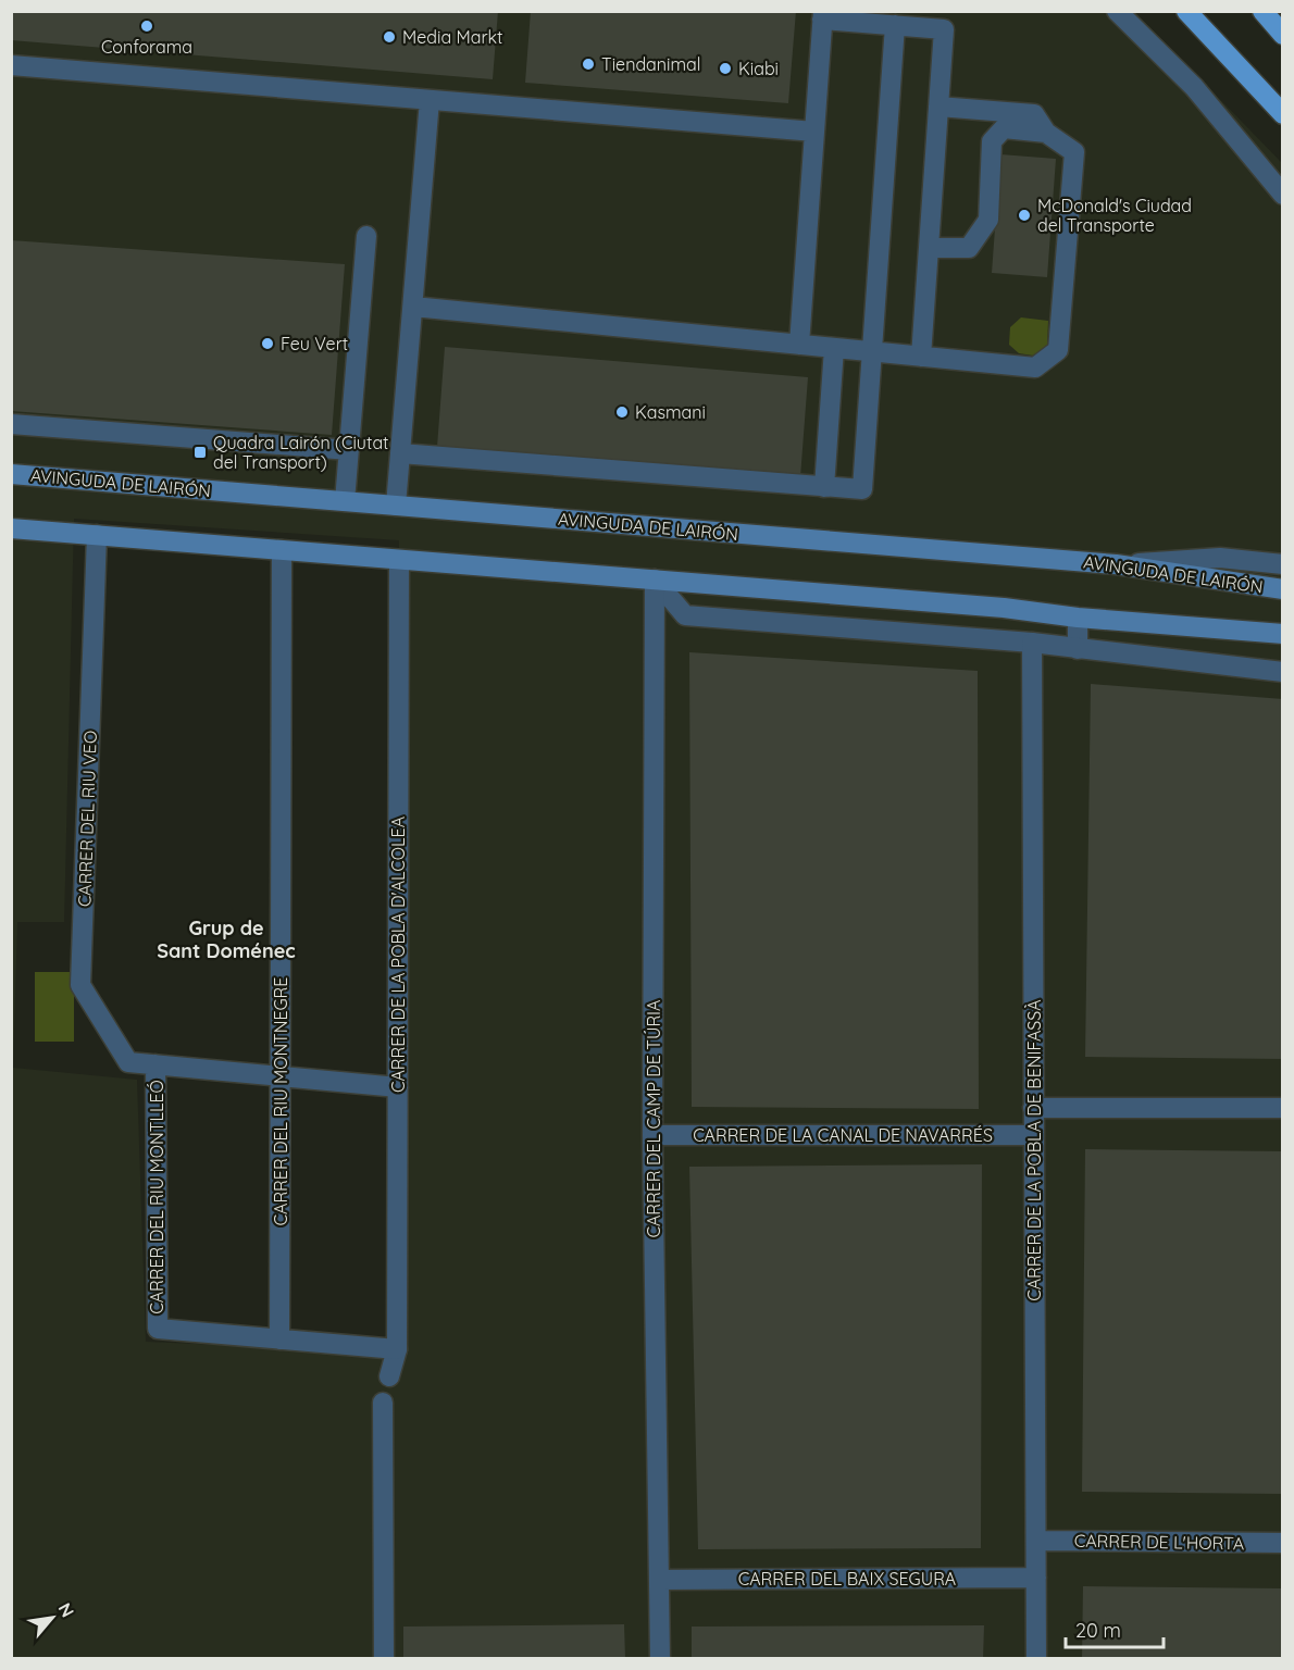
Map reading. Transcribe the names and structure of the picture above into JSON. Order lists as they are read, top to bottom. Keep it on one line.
{"streets":{"street":["AVINGUDA DE LAIRÓN","CARRER DEL RIU VEO","CARRER DE LA POBLA D'ALCOLEA","CARRER DEL RIU MONTNEGRE","CARRER DEL CAMP DE TÚRIA","CARRER DE LA CANAL DE NAVARRÉS","CARRER DE LA POBLA DE BENIFASSÀ","CARRER DEL RIU MONTLLEÓ","CARRER DE L'HORTA","CARRER DEL BAIX SEGURA"]},"crossings":[["CARRER DEL RIU VEO","CARRER DEL RIU MONTLLEÓ"],["CARRER DEL RIU MONTNEGRE","CARRER DEL RIU MONTLLEÓ"],["CARRER DEL CAMP DE TÚRIA","CARRER DE LA CANAL DE NAVARRÉS"],["CARRER DEL CAMP DE TÚRIA","CARRER DEL BAIX SEGURA"],["CARRER DE LA CANAL DE NAVARRÉS","CARRER DE LA POBLA DE BENIFASSÀ"],["CARRER DE LA POBLA DE BENIFASSÀ","CARRER DE L'HORTA"],["CARRER DE LA POBLA DE BENIFASSÀ","CARRER DEL BAIX SEGURA"]],"districts":["Grup de Sant Doménec"],"places":{"other":["Conforama","Media Markt","Tiendanimal","Kiabi","McDonald's Ciudad del Transporte","Feu Vert","Kasmani"],"transit":["Quadra Lairón (Ciutat del Transport)"]},"scale_bar":"20 m","north":"top right"}
